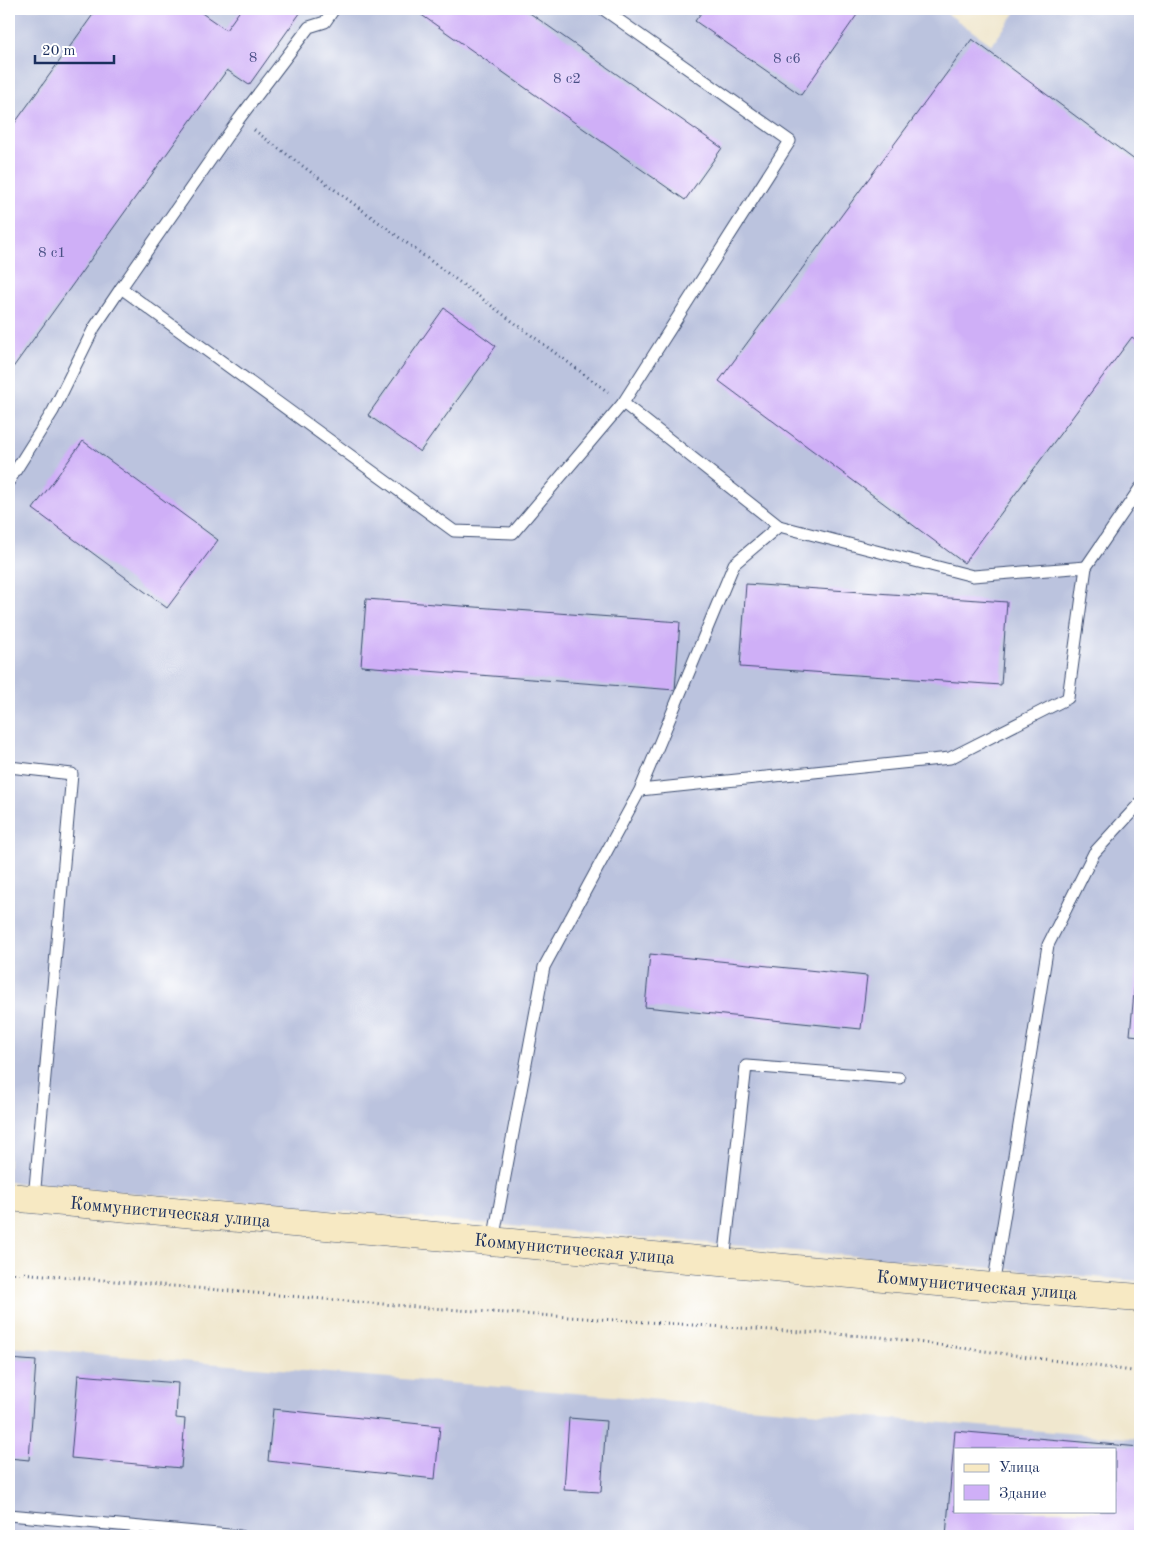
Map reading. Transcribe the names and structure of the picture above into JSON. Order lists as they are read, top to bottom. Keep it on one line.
{"streets":{"main road":["Коммунистическая улица"]},"house_numbers":["8","8 с6","8 с2","8 с1"],"legend":["Улица","Здание"],"scale_bar":"20 m"}
